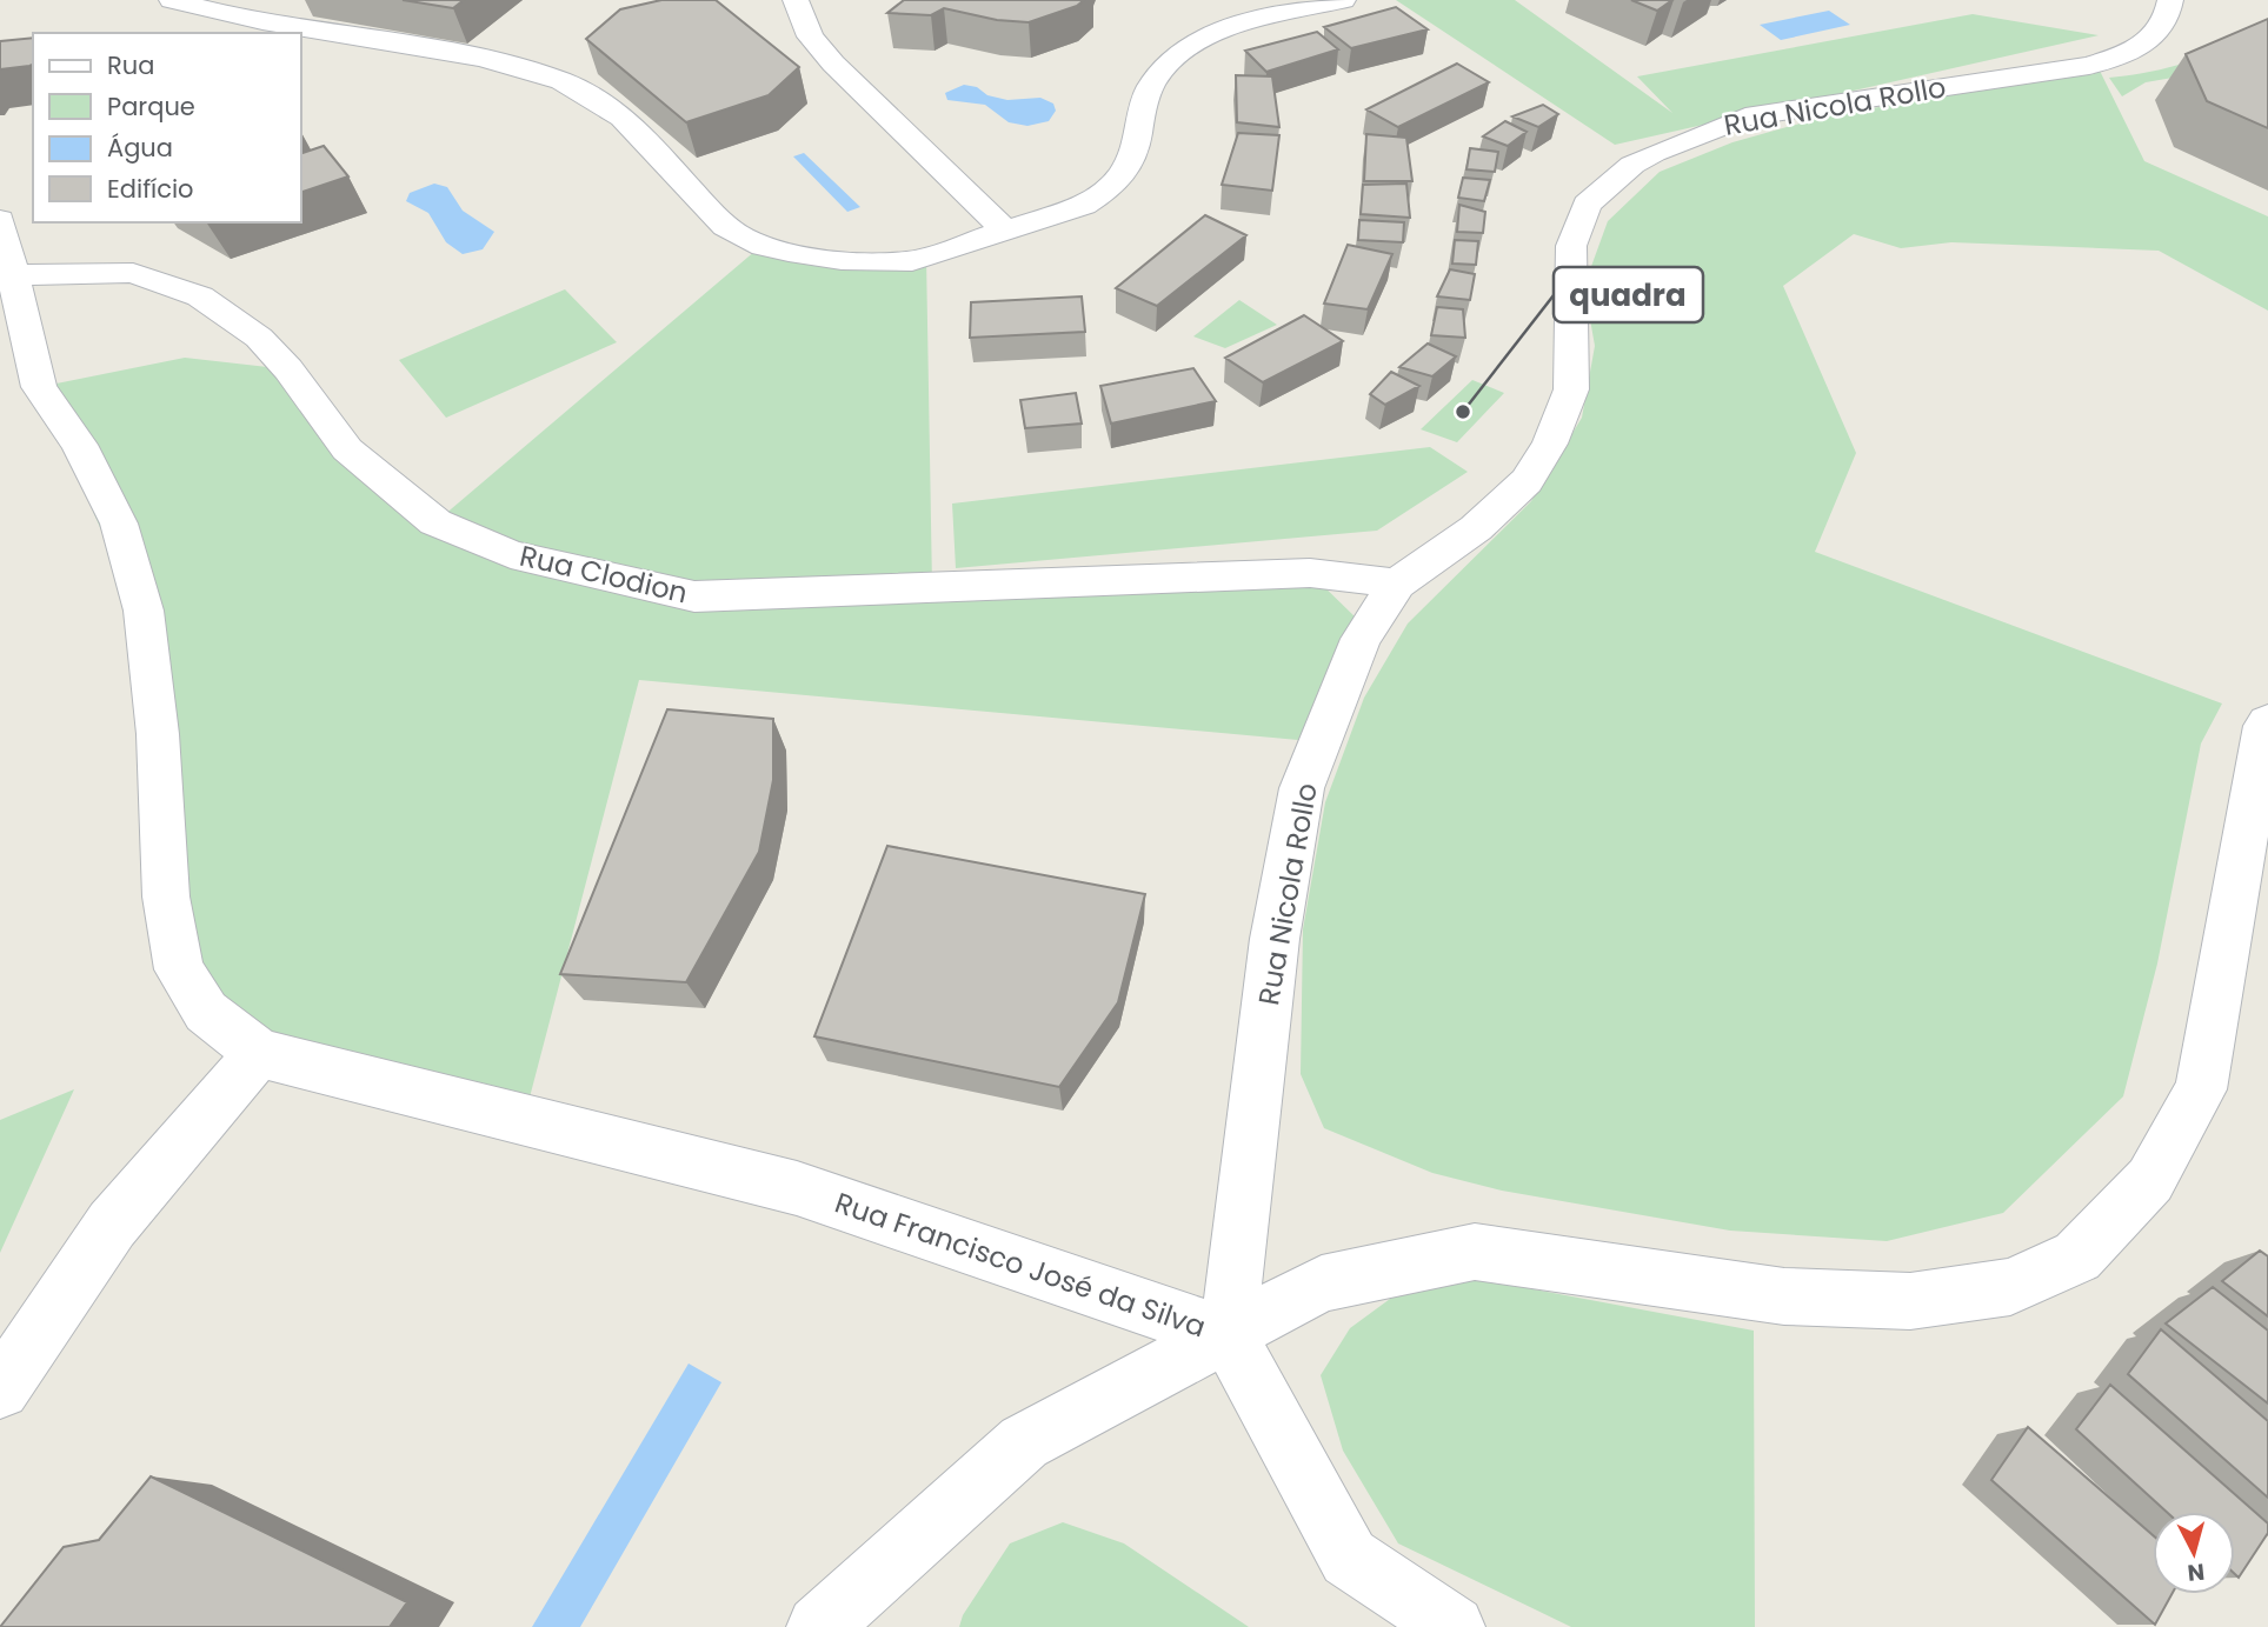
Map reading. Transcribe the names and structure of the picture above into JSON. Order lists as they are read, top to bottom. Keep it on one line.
{"streets":{"street":["Rua Nicola Rollo","Rua Clodion","Rua Francisco José da Silva"]},"crossings":[["Rua Nicola Rollo","Rua Clodion"],["Rua Nicola Rollo","Rua Francisco José da Silva"]],"places":["quadra"],"legend":["Rua","Parque","Água","Edifício"],"north":"bottom"}
